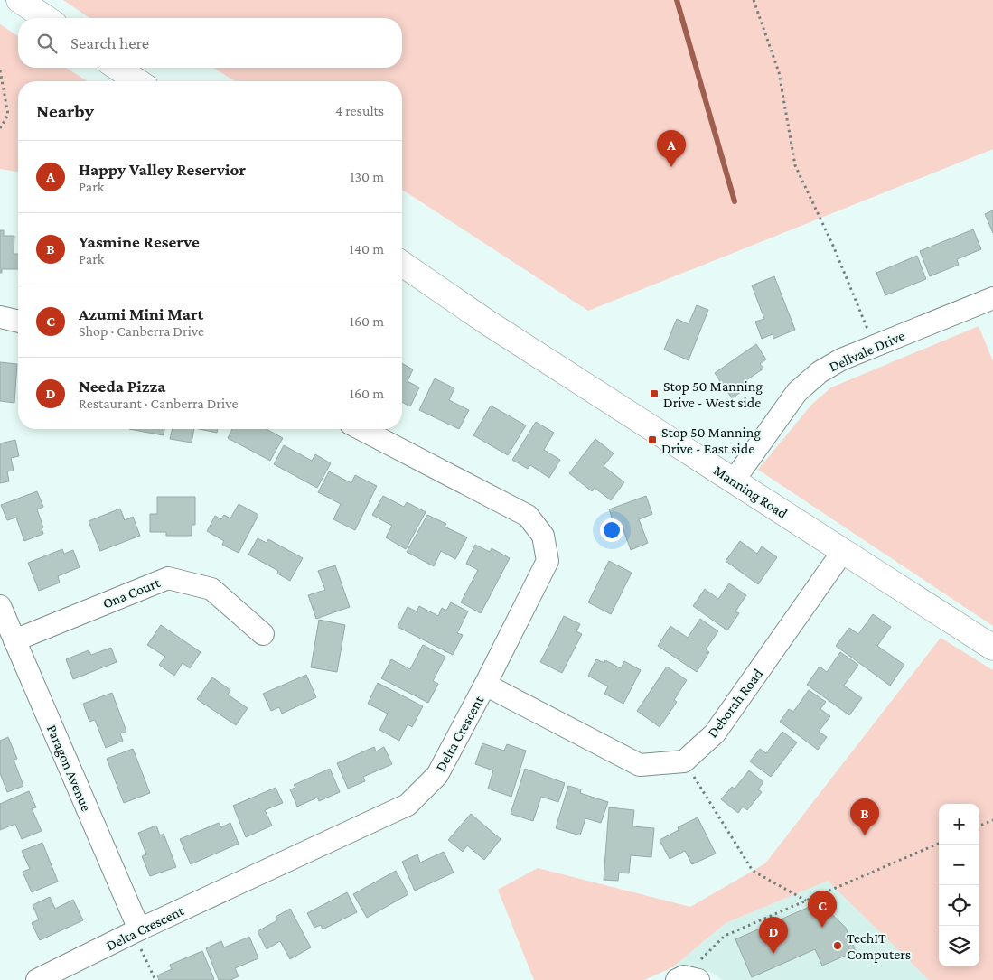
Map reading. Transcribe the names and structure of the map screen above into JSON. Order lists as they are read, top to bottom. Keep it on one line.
{"streets":{"street":["Dellvale Drive","Manning Road","Ona Court","Deborah Road","Delta Crescent","Paragon Avenue"]},"crossings":[["Dellvale Drive","Manning Road"],["Manning Road","Deborah Road"],["Ona Court","Paragon Avenue"],["Delta Crescent","Paragon Avenue"]],"places":{"transit":["Stop 50 Manning Drive - West side","Stop 50 Manning Drive - East side"],"other":["TechIT Computers"]},"page":{"search":"Search here","heading":["Nearby","4 results"],"pins":["A","B","C","D"],"list":[{"mark":"A","name":"Happy Valley Reservior","note":"Park","value":"130 m"},{"mark":"B","name":"Yasmine Reserve","note":"Park","value":"140 m"},{"mark":"C","name":"Azumi Mini Mart","note":"Shop · Canberra Drive","value":"160 m"},{"mark":"D","name":"Needa Pizza","note":"Restaurant · Canberra Drive","value":"160 m"}],"map_buttons":["+","−"]}}
